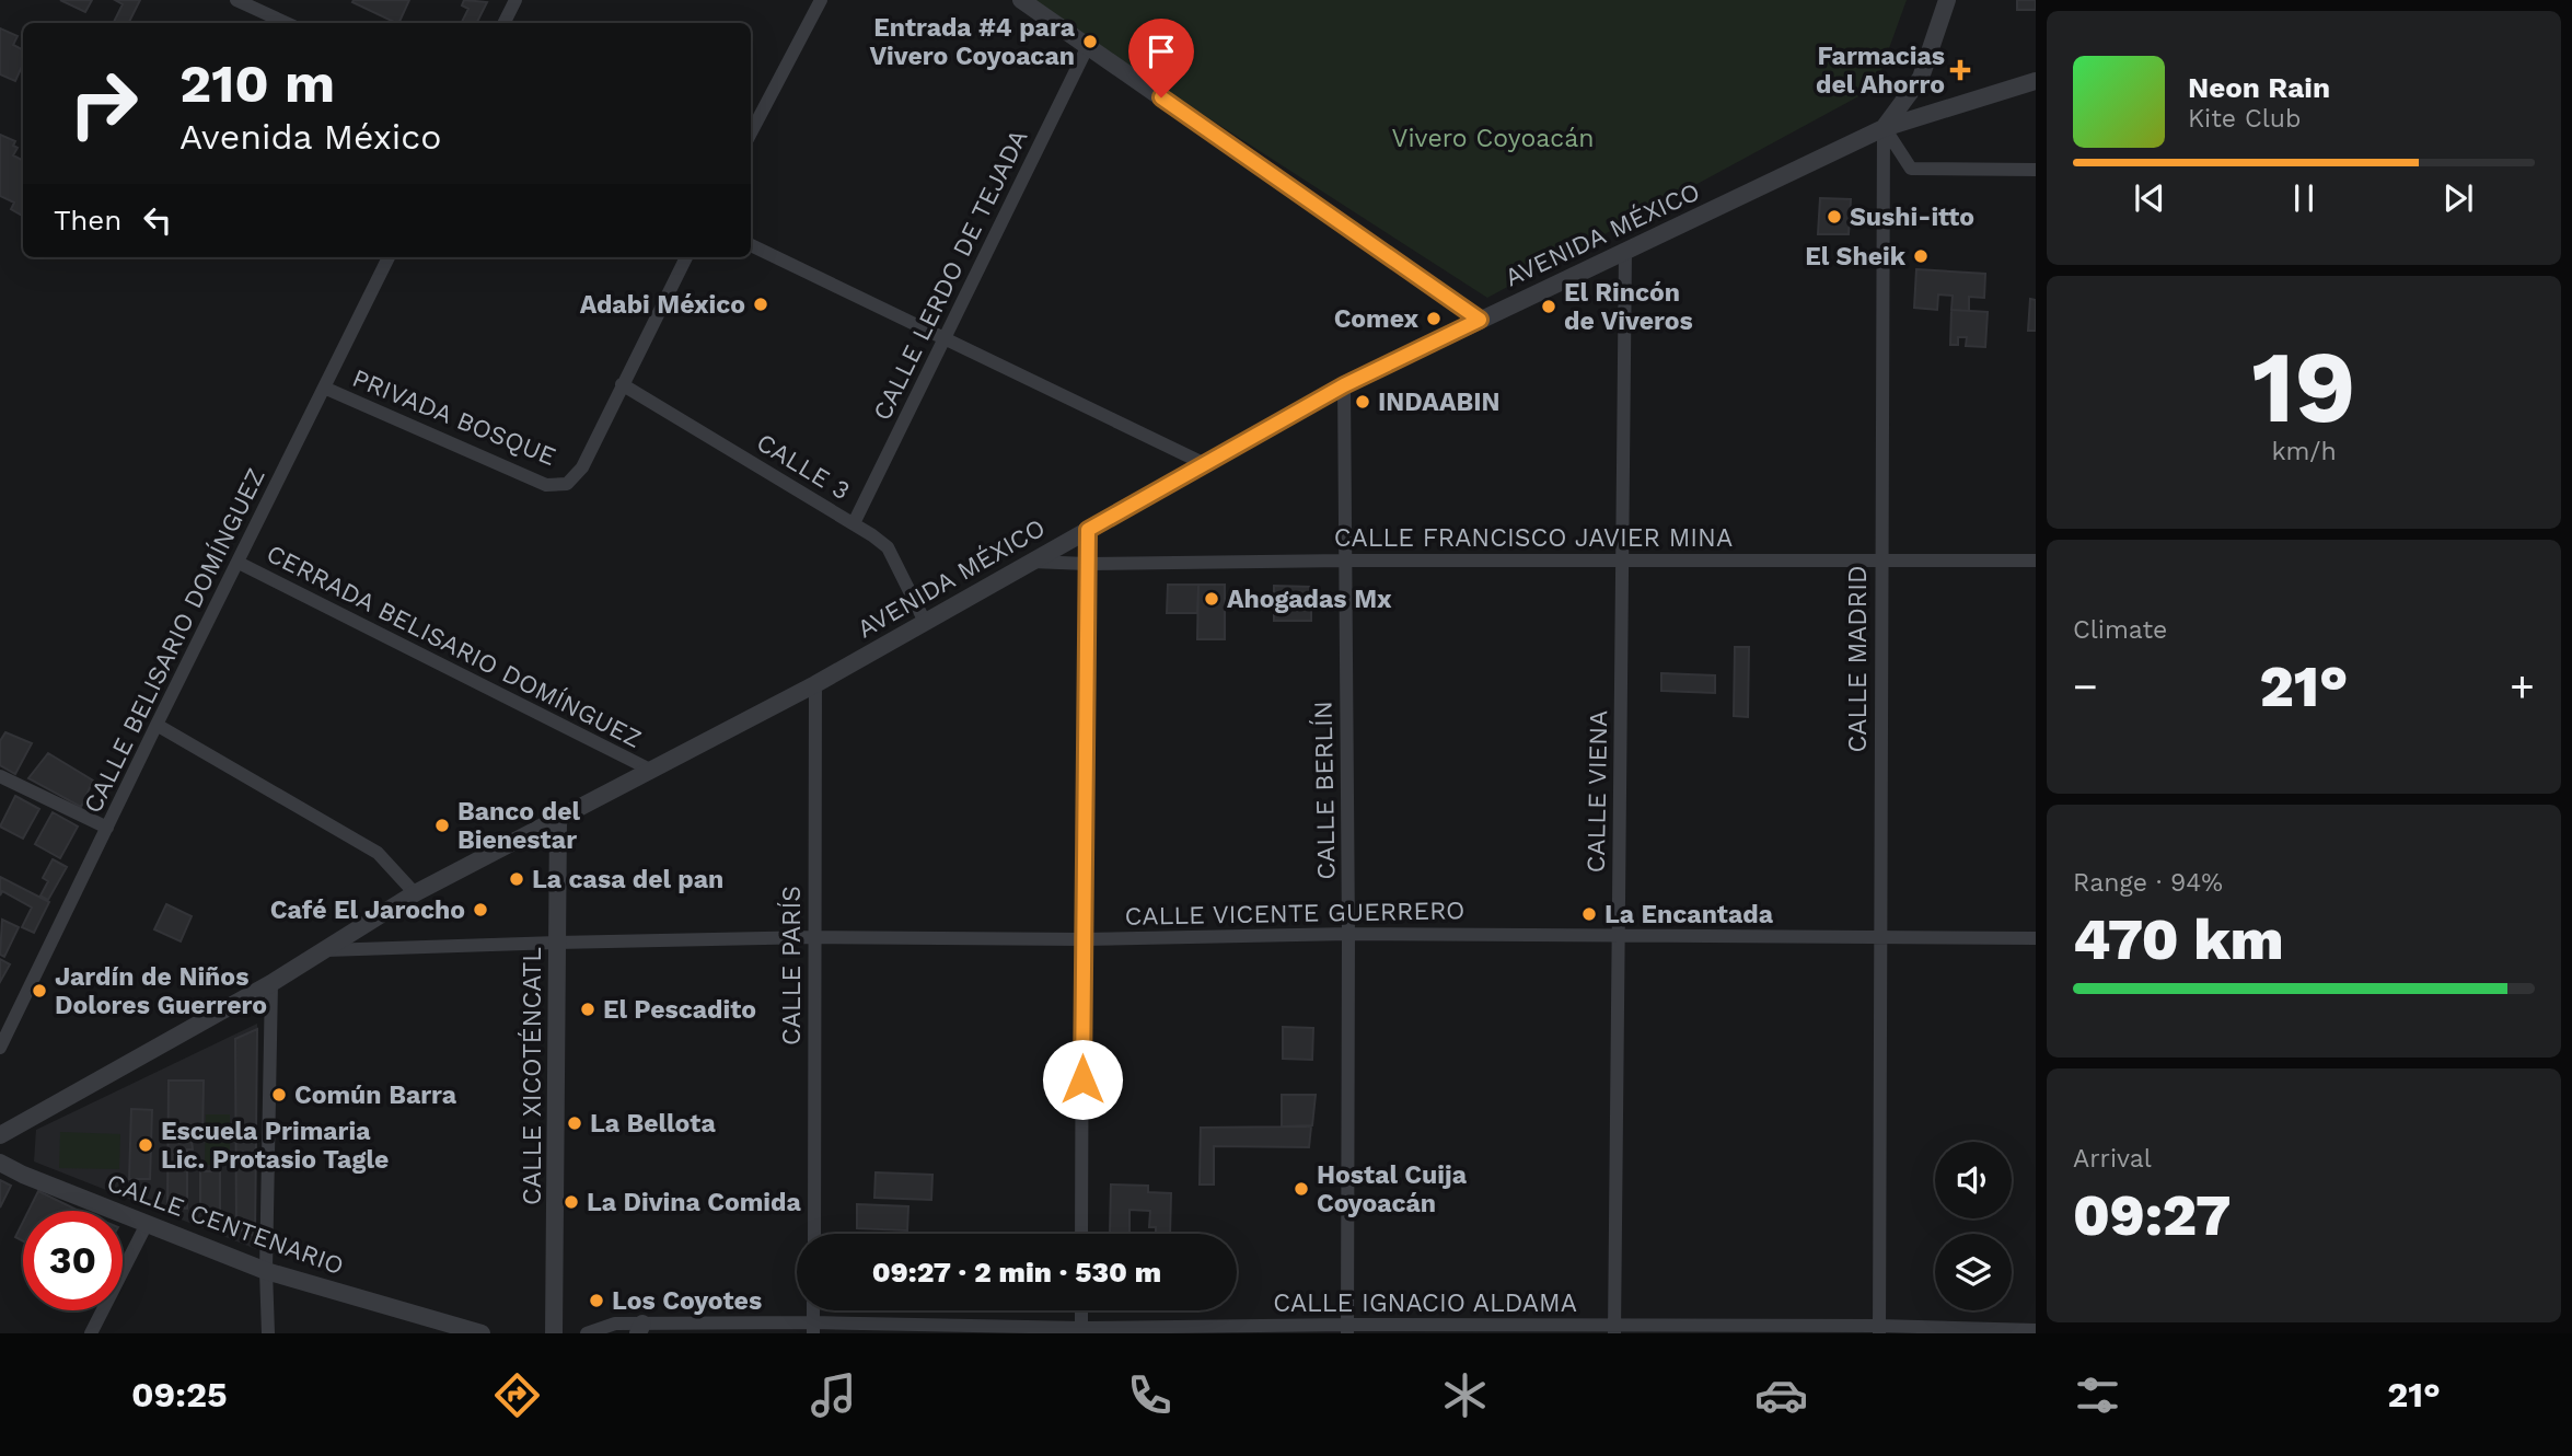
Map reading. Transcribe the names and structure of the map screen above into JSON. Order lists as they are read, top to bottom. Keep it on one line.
{"streets":{"street":["AVENIDA MÉXICO","CALLE LERDO DE TEJADA","PRIVADA BOSQUE","CALLE 3","CALLE FRANCISCO JAVIER MINA","CALLE BELISARIO DOMÍNGUEZ","CERRADA BELISARIO DOMÍNGUEZ","CALLE MADRID","CALLE BERLÍN","CALLE VIENA","CALLE VICENTE GUERRERO","CALLE PARÍS","CALLE XICOTÉNCATL","CALLE CENTENARIO","CALLE IGNACIO ALDAMA"]},"crossings":[["AVENIDA MÉXICO","CALLE 3"],["AVENIDA MÉXICO","CALLE FRANCISCO JAVIER MINA"],["AVENIDA MÉXICO","CERRADA BELISARIO DOMÍNGUEZ"],["AVENIDA MÉXICO","CALLE MADRID"],["AVENIDA MÉXICO","CALLE BERLÍN"],["AVENIDA MÉXICO","CALLE VIENA"],["AVENIDA MÉXICO","CALLE VICENTE GUERRERO"],["AVENIDA MÉXICO","CALLE PARÍS"],["AVENIDA MÉXICO","CALLE XICOTÉNCATL"],["CALLE LERDO DE TEJADA","CALLE 3"],["PRIVADA BOSQUE","CALLE 3"],["PRIVADA BOSQUE","CALLE BELISARIO DOMÍNGUEZ"],["CALLE FRANCISCO JAVIER MINA","CALLE MADRID"],["CALLE FRANCISCO JAVIER MINA","CALLE BERLÍN"],["CALLE FRANCISCO JAVIER MINA","CALLE VIENA"],["CALLE BELISARIO DOMÍNGUEZ","CERRADA BELISARIO DOMÍNGUEZ"],["CALLE MADRID","CALLE VICENTE GUERRERO"],["CALLE MADRID","CALLE IGNACIO ALDAMA"],["CALLE BERLÍN","CALLE VICENTE GUERRERO"],["CALLE BERLÍN","CALLE IGNACIO ALDAMA"],["CALLE VIENA","CALLE VICENTE GUERRERO"],["CALLE VIENA","CALLE IGNACIO ALDAMA"],["CALLE VICENTE GUERRERO","CALLE PARÍS"],["CALLE VICENTE GUERRERO","CALLE XICOTÉNCATL"]],"parks":["Vivero Coyoacán"],"places":{"other":["Entrada #4 para Vivero Coyoacan","Sushi-itto","El Sheik","Adabi México","El Rincón de Viveros","Comex","INDAABIN","Ahogadas Mx","Banco del Bienestar","La casa del pan","Café El Jarocho","La Encantada","Jardín de Niños Dolores Guerrero","El Pescadito","Común Barra","La Bellota","Escuela Primaria Lic. Protasio Tagle","Hostal Cuija Coyoacán","La Divina Comida","Los Coyotes"],"health":["Farmacias del Ahorro"]},"page":{"turn":["210 m","Avenida México"],"song":["Neon Rain","Kite Club"],"then":"Then","tile":[["19","km/h"],"Climate",["Range · 94%","470 km"],["Arrival","09:27"]],"heat":["−","21°","+"],"limit":"30","trip":"09:27 · 2 min · 530 m","tabs":["09:25","21°"]}}
